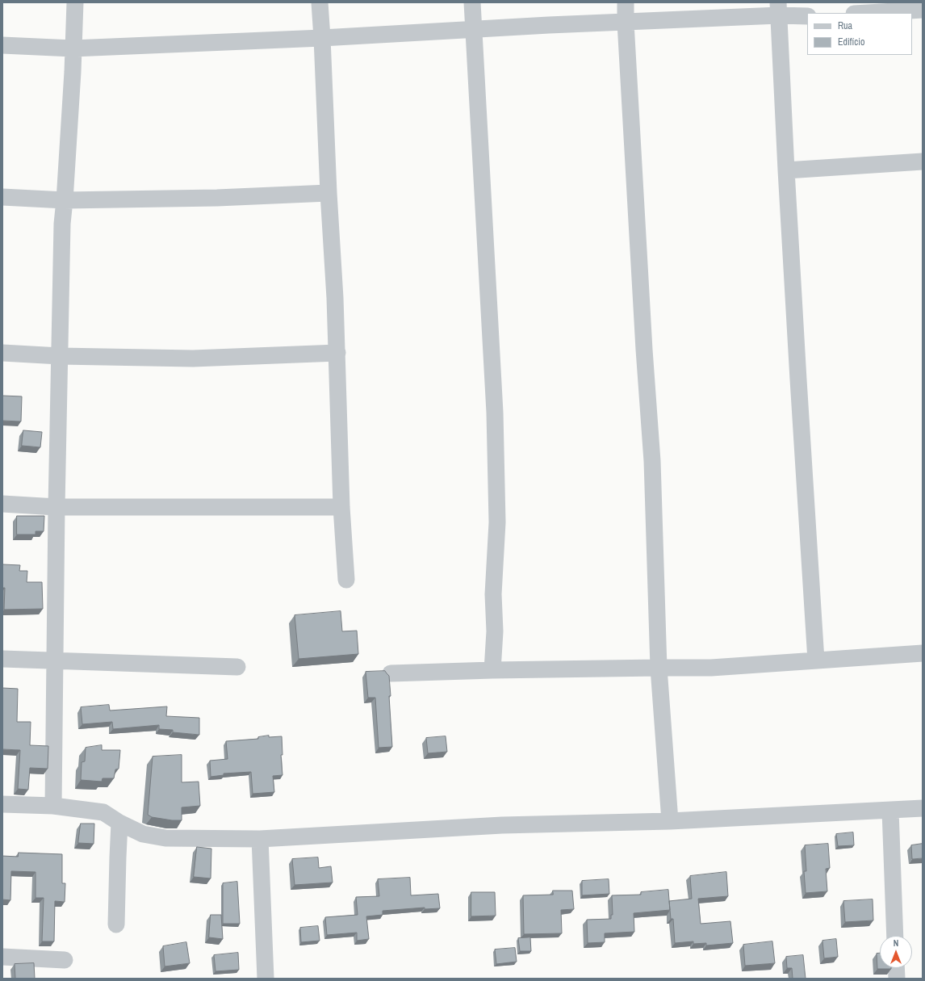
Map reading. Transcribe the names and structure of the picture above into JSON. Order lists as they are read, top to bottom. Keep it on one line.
{"legend":["Rua","Edifício"],"north":"top"}
